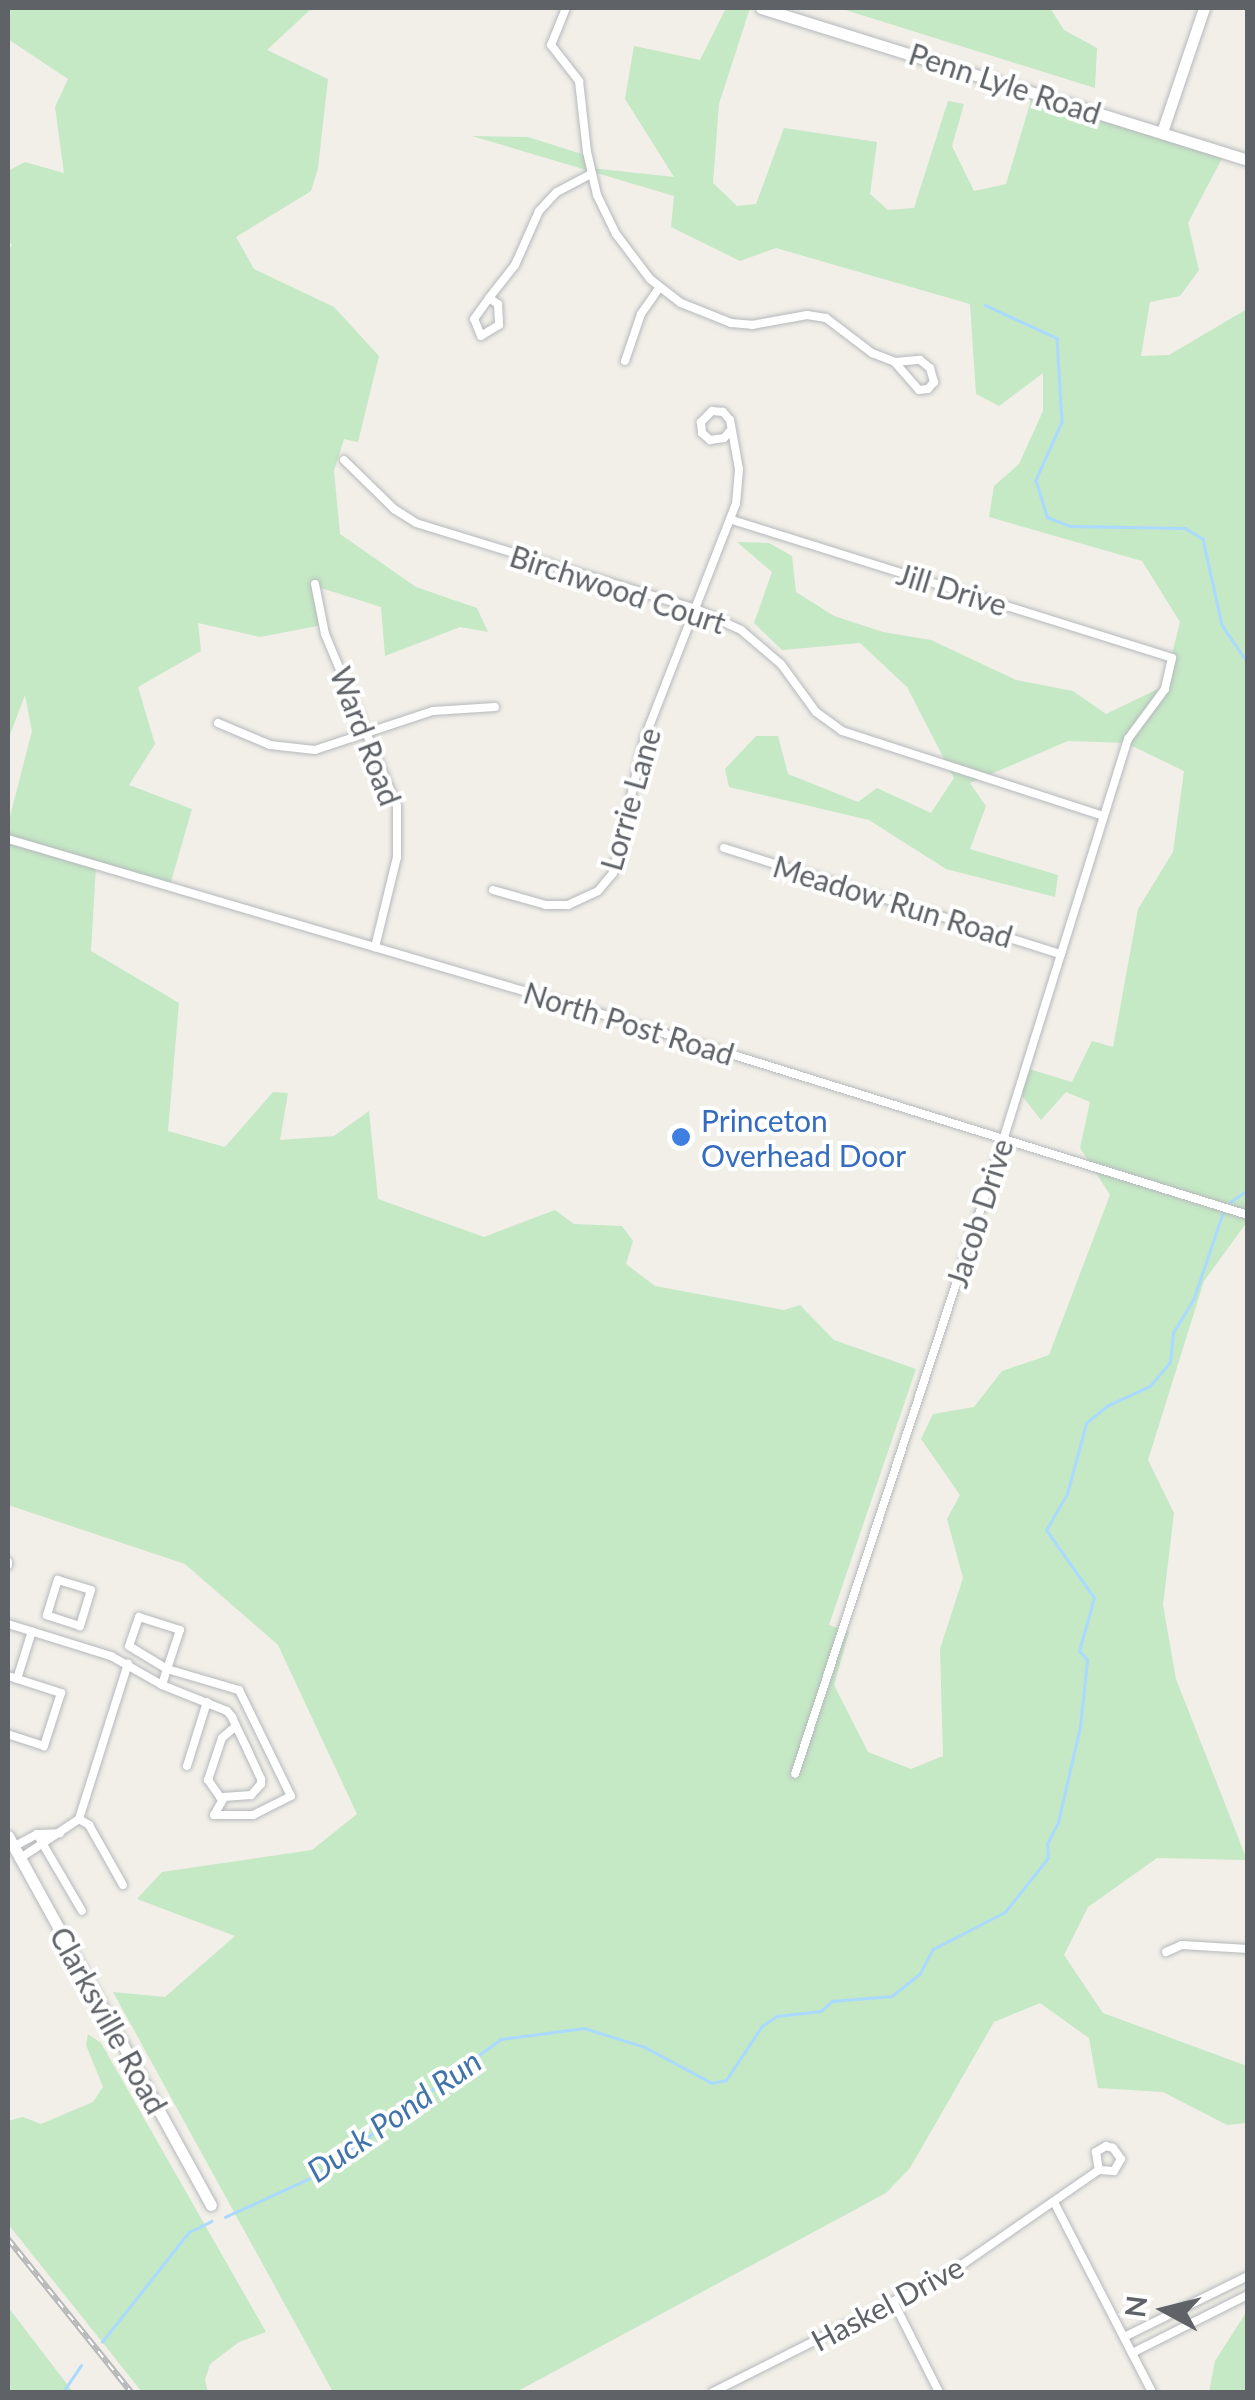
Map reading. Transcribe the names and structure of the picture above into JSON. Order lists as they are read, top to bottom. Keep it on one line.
{"streets":{"street":["Penn Lyle Road","Birchwood Court","Jill Drive","Ward Road","Lorrie Lane","Meadow Run Road","North Post Road","Jacob Drive","Clarksville Road","Haskel Drive"]},"crossings":[["Birchwood Court","Lorrie Lane"],["Birchwood Court","Jacob Drive"],["Jill Drive","Lorrie Lane"],["Jill Drive","Jacob Drive"],["Ward Road","North Post Road"],["Meadow Run Road","Jacob Drive"],["North Post Road","Jacob Drive"]],"water":["Duck Pond Run"],"places":["Princeton Overhead Door"],"north":"left"}
